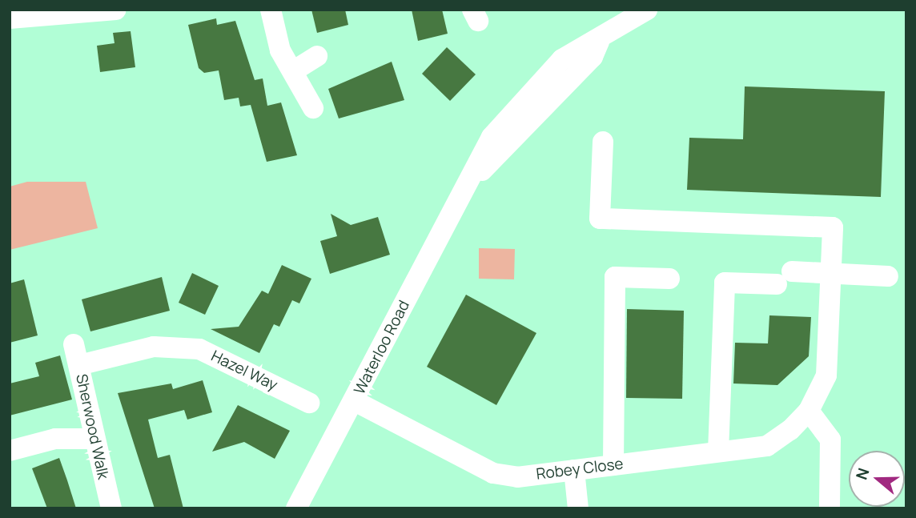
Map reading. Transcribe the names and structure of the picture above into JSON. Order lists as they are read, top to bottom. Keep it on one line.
{"streets":{"street":["Waterloo Road","Hazel Way","Sherwood Walk","Robey Close"]},"crossings":[["Waterloo Road","Robey Close"],["Hazel Way","Sherwood Walk"]],"north":"left"}
